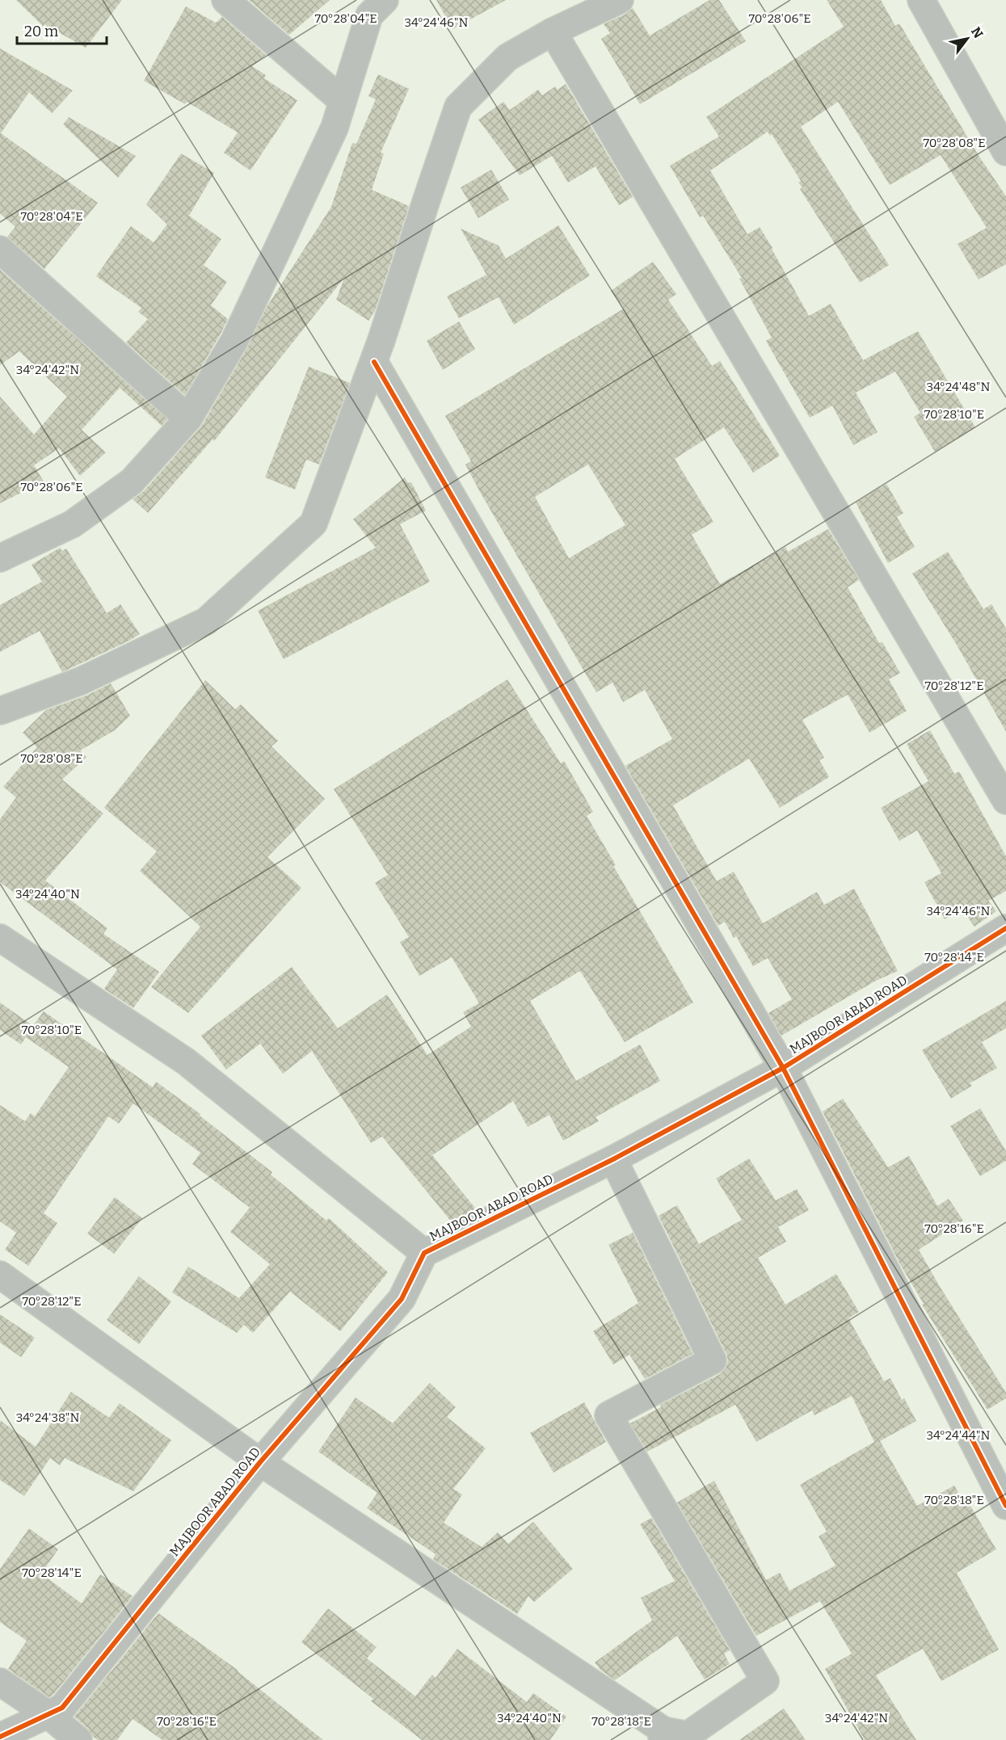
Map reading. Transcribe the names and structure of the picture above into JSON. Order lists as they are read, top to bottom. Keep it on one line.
{"streets":{"street":["MAJBOOR ABAD ROAD"]},"scale_bar":"20 m","north":"top right","coordinates":["70°28'04\"E","70°28'06\"E","34°24'46\"N","70°28'08\"E","34°24'42\"N","34°24'48\"N","70°28'10\"E","70°28'12\"E","34°24'40\"N","70°28'14\"E","70°28'16\"E","34°24'38\"N","34°24'44\"N","70°28'18\"E"]}
